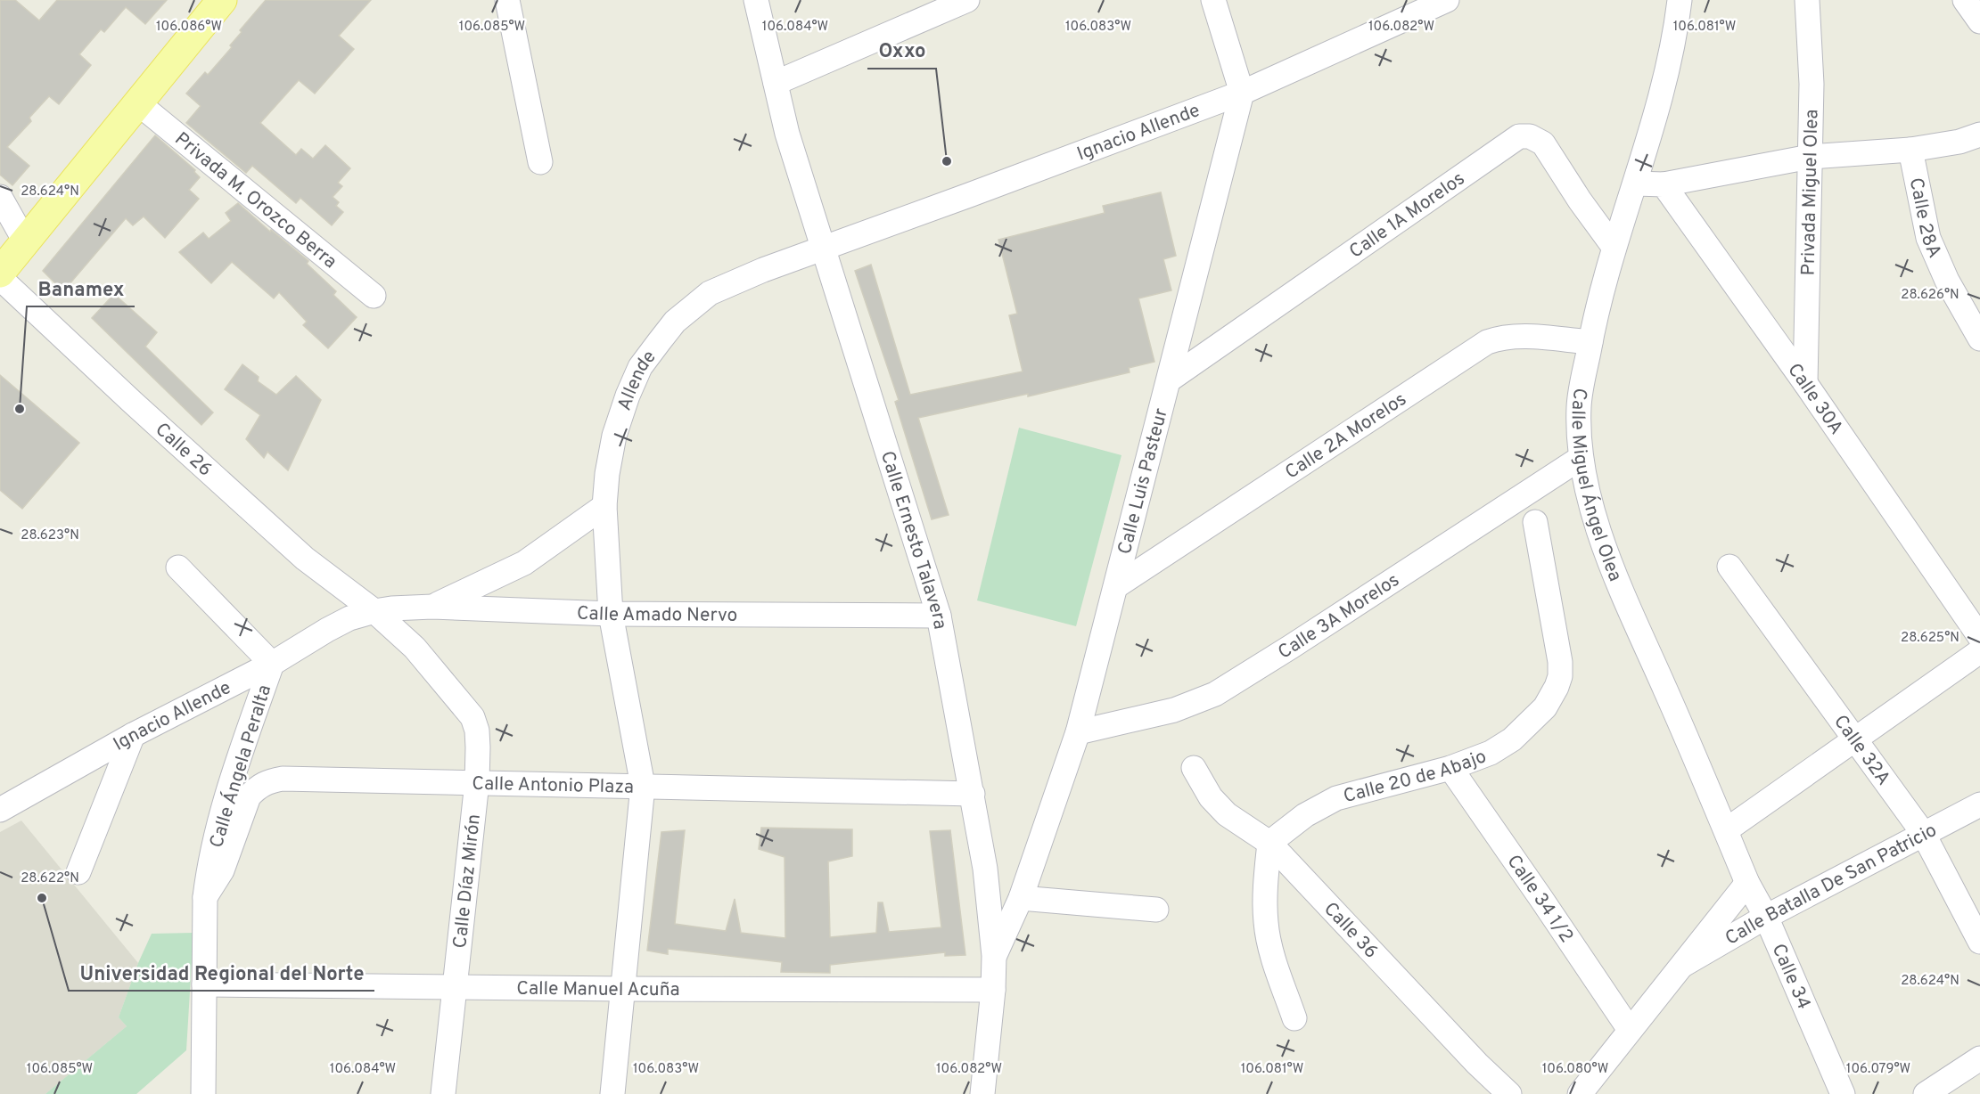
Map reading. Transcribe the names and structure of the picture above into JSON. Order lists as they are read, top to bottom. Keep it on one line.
{"streets":{"street":["Ignacio Allende","Privada Miguel Olea","Privada M. Orozco Berra","Calle 1A Morelos","Calle 28A","Allende","Calle 30A","Calle 2A Morelos","Calle 26","Calle Luis Pasteur","Calle Miguel Ángel Olea","Calle Ernesto Talavera","Calle Amado Nervo","Calle 3A Morelos","Calle 32A","Calle Ángela Peralta","Calle 20 de Abajo","Calle Antonio Plaza","Calle Díaz Mirón","Calle Batalla De San Patricio","Calle 34 1/2","Calle 36","Calle 34","Calle Manuel Acuña"]},"crossings":[["Ignacio Allende","Allende"],["Ignacio Allende","Calle 26"],["Ignacio Allende","Calle Luis Pasteur"],["Ignacio Allende","Calle Ernesto Talavera"],["Ignacio Allende","Calle Amado Nervo"],["Ignacio Allende","Calle Ángela Peralta"],["Ignacio Allende","Calle Díaz Mirón"],["Privada Miguel Olea","Calle 30A"],["Calle 1A Morelos","Calle Luis Pasteur"],["Calle 1A Morelos","Calle Miguel Ángel Olea"],["Allende","Calle Ernesto Talavera"],["Allende","Calle Amado Nervo"],["Allende","Calle Antonio Plaza"],["Allende","Calle Manuel Acuña"],["Calle 2A Morelos","Calle Luis Pasteur"],["Calle 2A Morelos","Calle Miguel Ángel Olea"],["Calle 26","Calle Amado Nervo"],["Calle 26","Calle Díaz Mirón"],["Calle Luis Pasteur","Calle Ernesto Talavera"],["Calle Luis Pasteur","Calle 3A Morelos"],["Calle Miguel Ángel Olea","Calle 3A Morelos"],["Calle Miguel Ángel Olea","Calle 34"],["Calle Ernesto Talavera","Calle Amado Nervo"],["Calle Ernesto Talavera","Calle Antonio Plaza"],["Calle Ernesto Talavera","Calle Manuel Acuña"],["Calle Amado Nervo","Calle Díaz Mirón"],["Calle 32A","Calle Batalla De San Patricio"],["Calle Ángela Peralta","Calle Antonio Plaza"],["Calle Ángela Peralta","Calle Manuel Acuña"],["Calle 20 de Abajo","Calle 34 1/2"],["Calle 20 de Abajo","Calle 36"],["Calle Antonio Plaza","Calle Díaz Mirón"],["Calle Díaz Mirón","Calle Manuel Acuña"],["Calle Batalla De San Patricio","Calle 34 1/2"],["Calle Batalla De San Patricio","Calle 34"]],"places":["Oxxo","Banamex","Universidad Regional del Norte"],"coordinates":["106.086°W","106.085°W","106.084°W","106.083°W","106.082°W","106.081°W","28.624°N","28.626°N","28.623°N","28.625°N","28.622°N","106.080°W","106.079°W"]}
